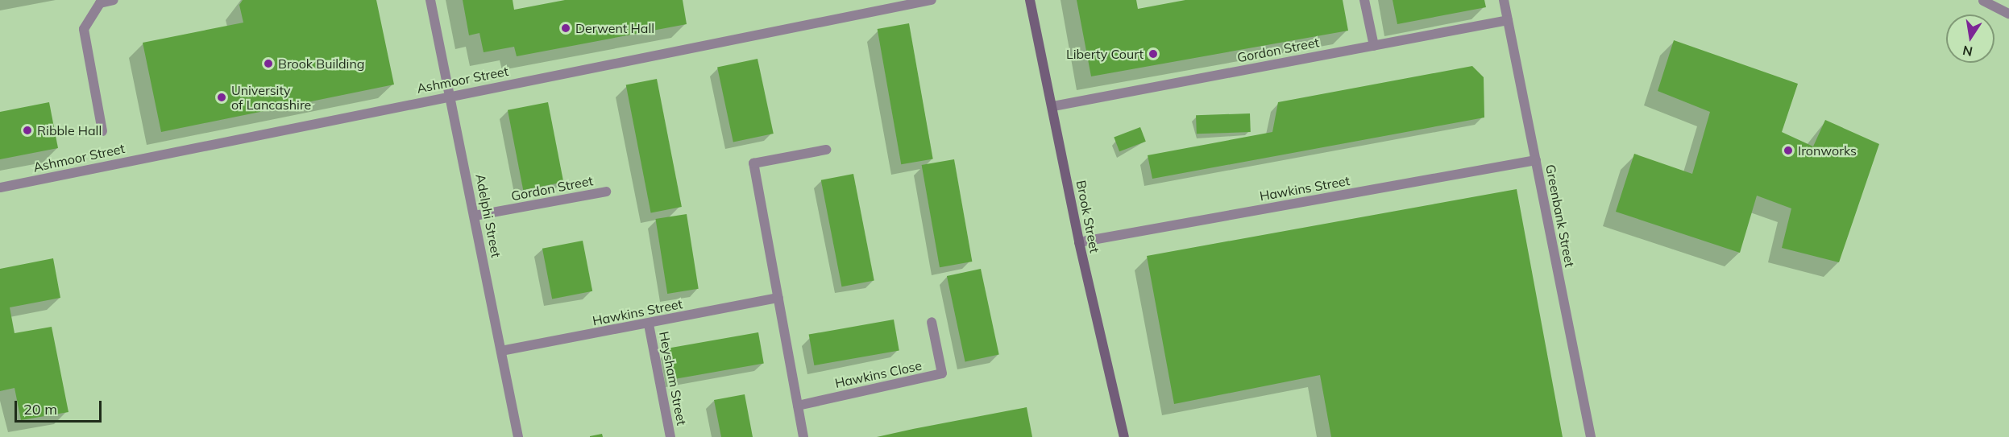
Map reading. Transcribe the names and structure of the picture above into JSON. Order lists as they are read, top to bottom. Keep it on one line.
{"streets":{"street":["Gordon Street","Ashmoor Street","Hawkins Street","Adelphi Street","Greenbank Street","Brook Street","Hawkins Close","Heysham Street"]},"crossings":[["Gordon Street","Adelphi Street"],["Gordon Street","Greenbank Street"],["Gordon Street","Brook Street"],["Ashmoor Street","Adelphi Street"],["Hawkins Street","Adelphi Street"],["Hawkins Street","Greenbank Street"],["Hawkins Street","Brook Street"],["Hawkins Street","Heysham Street"]],"places":["Derwent Hall","Liberty Court","Brook Building","University of Lancashire","Ribble Hall","Ironworks"],"scale_bar":"20 m","north":"bottom"}
